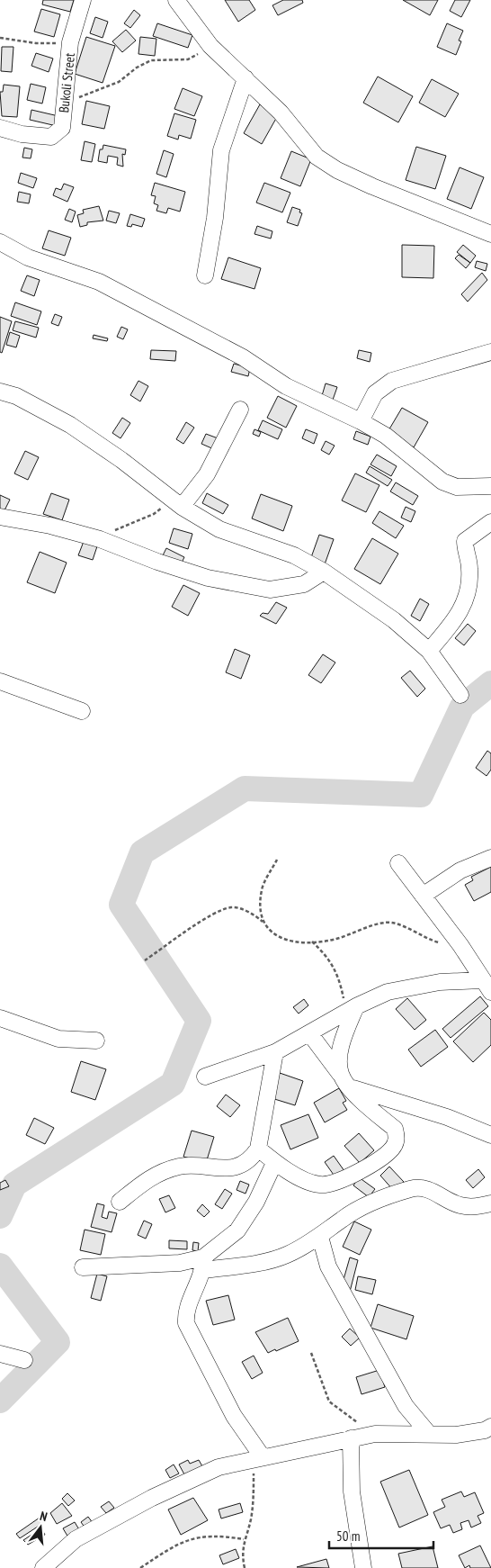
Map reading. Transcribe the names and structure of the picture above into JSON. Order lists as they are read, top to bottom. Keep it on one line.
{"streets":{"street":["Bukoli Street"]},"scale_bar":"50 m","north":"top"}
